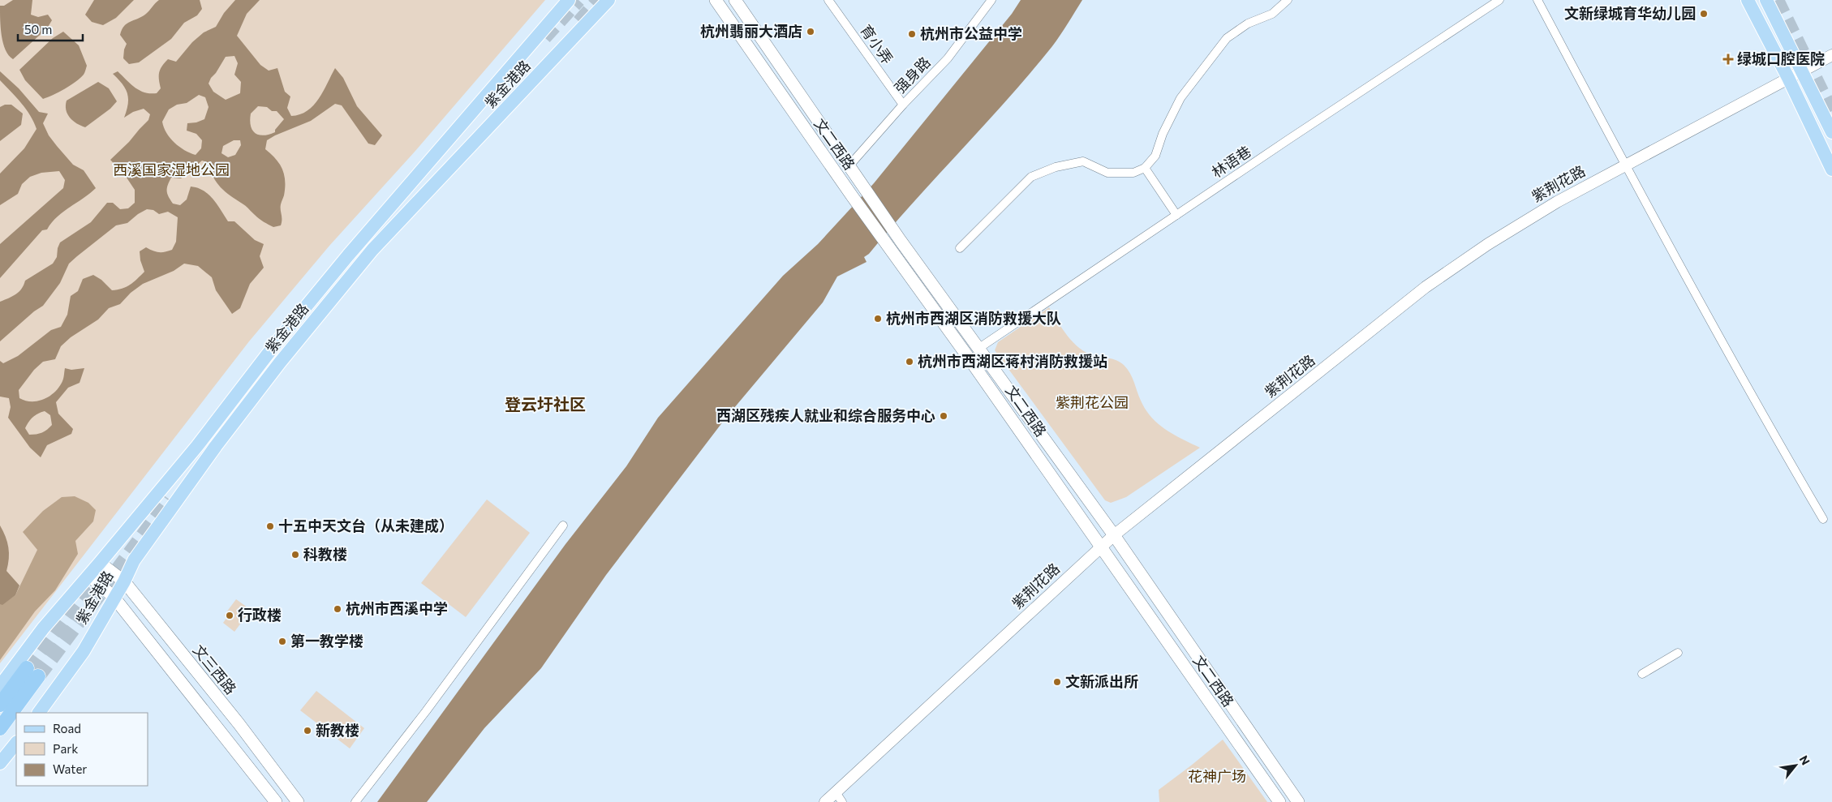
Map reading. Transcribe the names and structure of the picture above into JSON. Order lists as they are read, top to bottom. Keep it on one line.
{"streets":{"main road":["紫金港路","文二西路","文三西路"],"street":["育小弄","强身路","林语巷","紫荆花路"]},"crossings":[["育小弄","强身路"],["强身路","文二西路"],["紫金港路","文三西路"],["文二西路","林语巷"],["文二西路","紫荆花路"]],"districts":["登云圩社区"],"parks":["西溪国家湿地公园","紫荆花公园","花神广场"],"places":{"other":["文新绿城育华幼儿园","杭州翡丽大酒店","杭州市公益中学","杭州市西湖区消防救援大队","杭州市西湖区蒋村消防救援站","西湖区残疾人就业和综合服务中心","十五中天文台（从未建成）","科教楼","杭州市西溪中学","行政楼","第一教学楼","文新派出所","新教楼"],"health":["绿城口腔医院"]},"legend":["Road","Park","Water"],"scale_bar":"50 m","north":"top right"}
